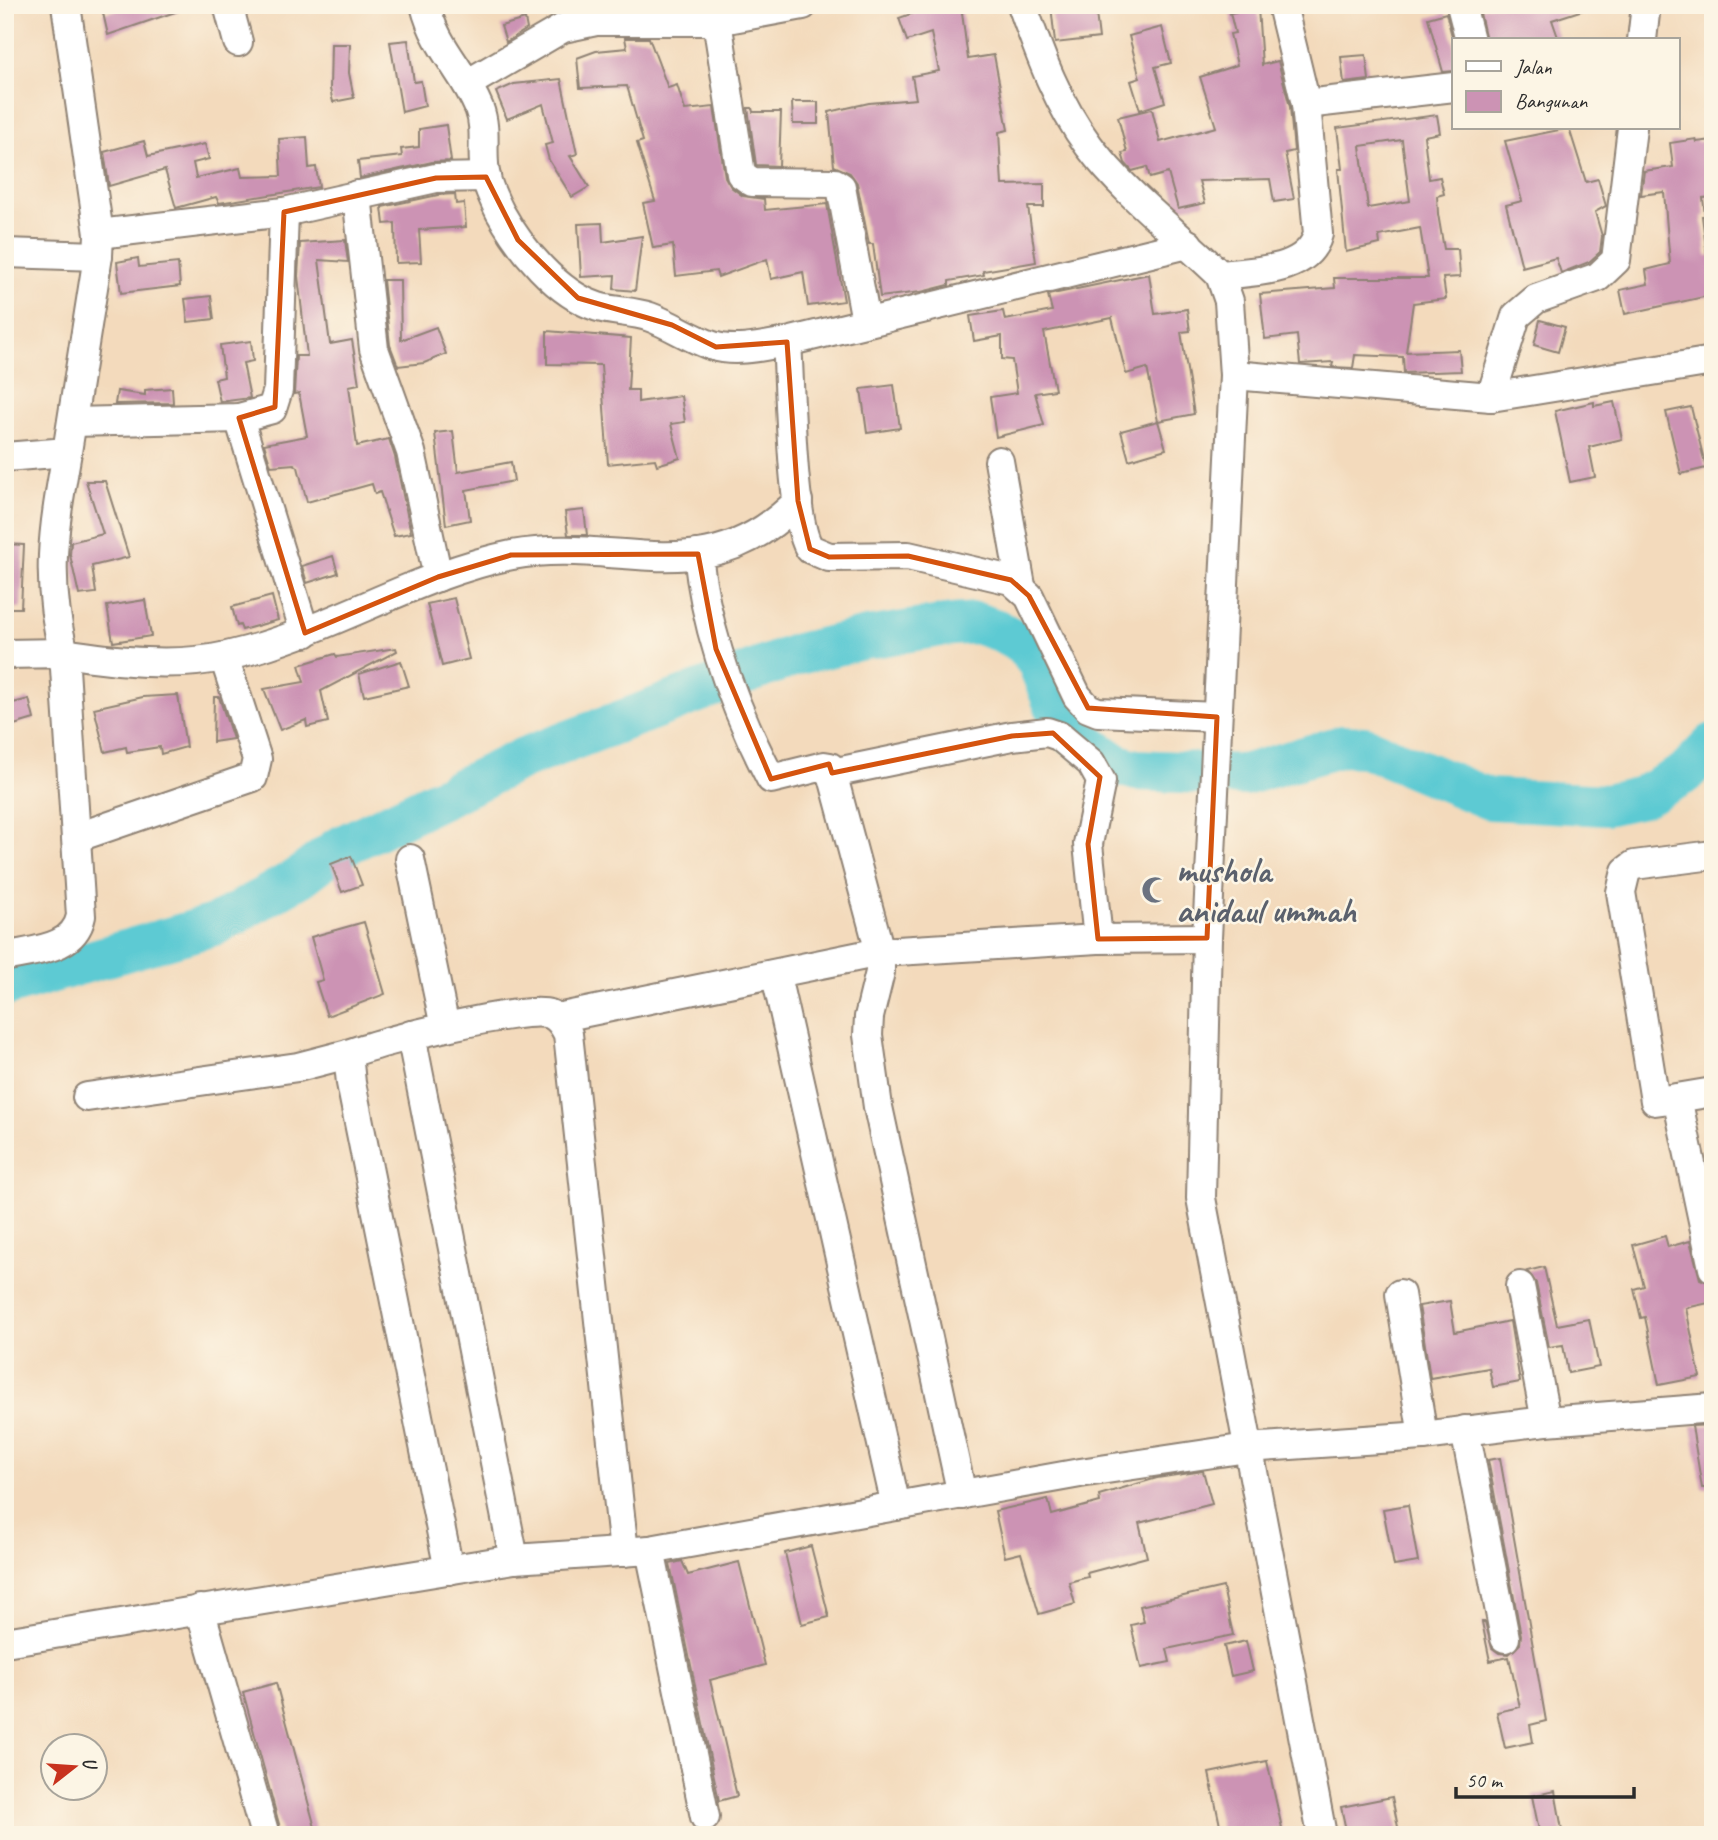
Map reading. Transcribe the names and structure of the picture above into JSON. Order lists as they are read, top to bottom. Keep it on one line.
{"places":{"mosque":["mushola anidaul ummah"]},"legend":["Jalan","Bangunan"],"scale_bar":"50 m","north":"right"}
